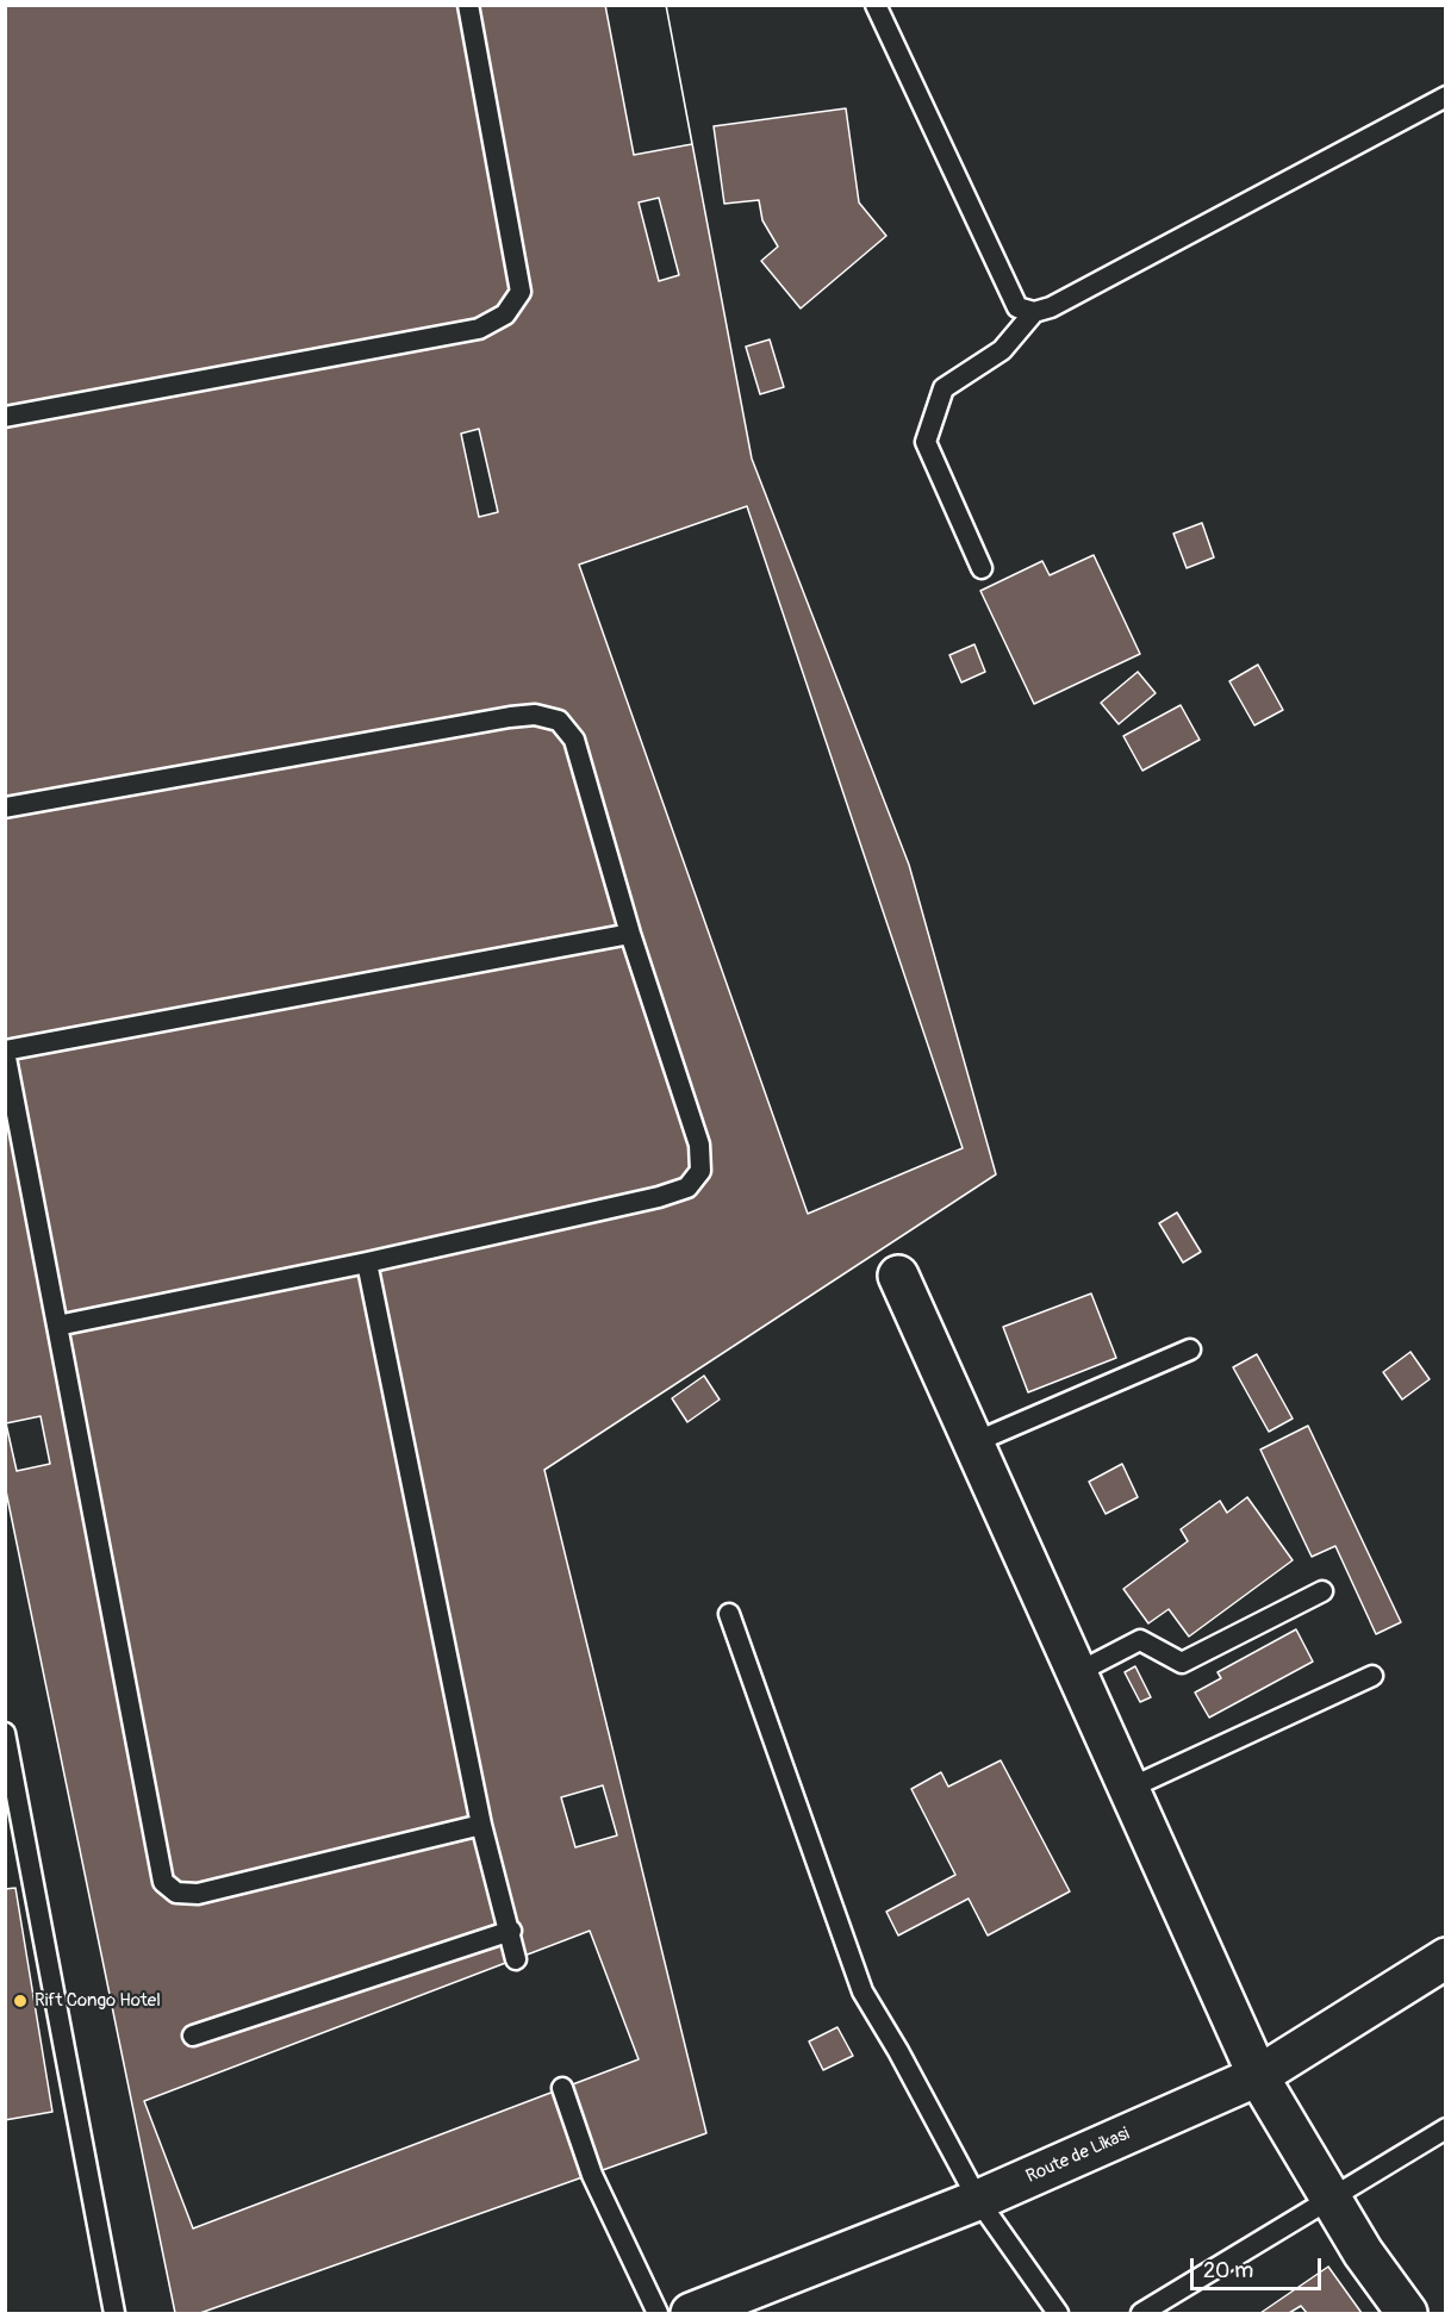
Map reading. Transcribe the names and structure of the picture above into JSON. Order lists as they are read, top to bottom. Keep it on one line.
{"streets":{"main road":["Route de Likasi"]},"places":["Rift Congo Hotel"],"scale_bar":"20 m"}
